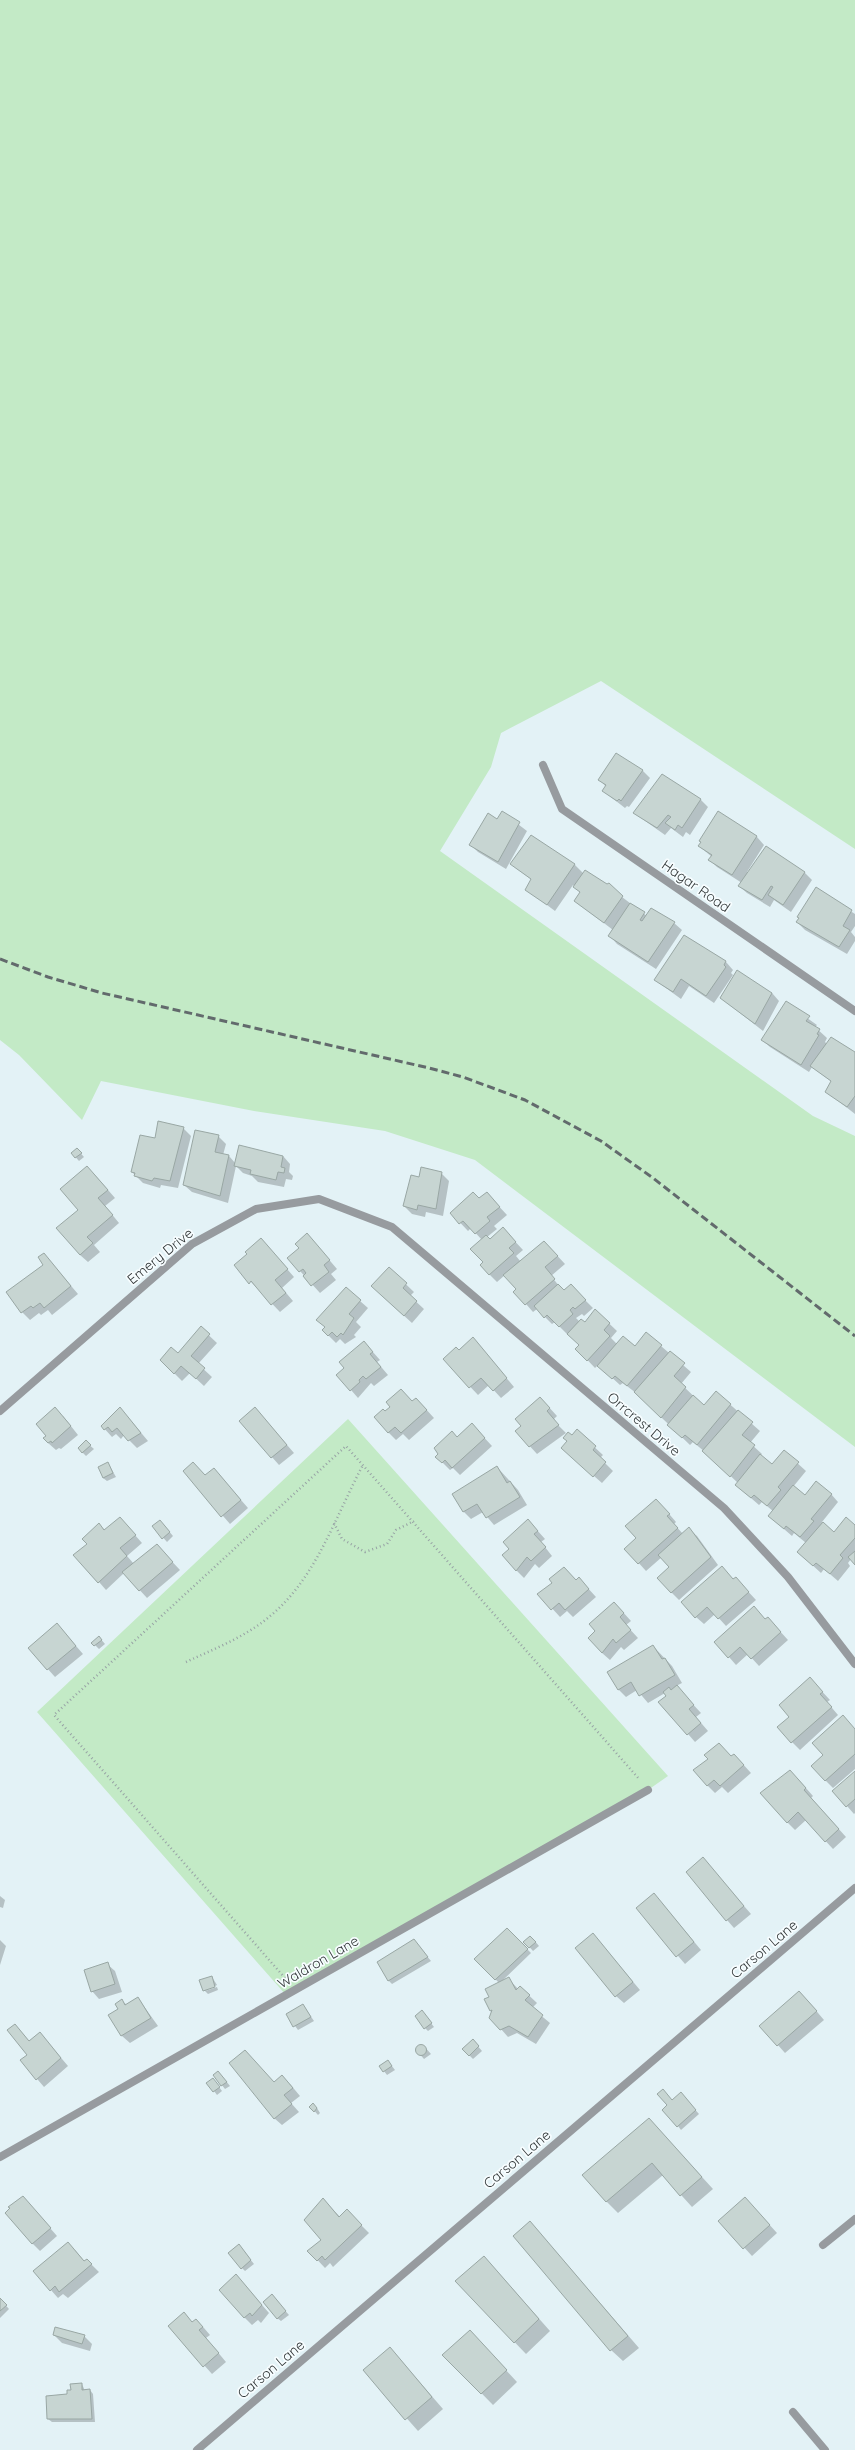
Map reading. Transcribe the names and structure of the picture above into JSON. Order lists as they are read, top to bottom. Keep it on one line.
{"streets":{"street":["Hagar Road","Emery Drive","Orrcrest Drive","Carson Lane","Waldron Lane"]},"crossings":[["Emery Drive","Orrcrest Drive"]]}
